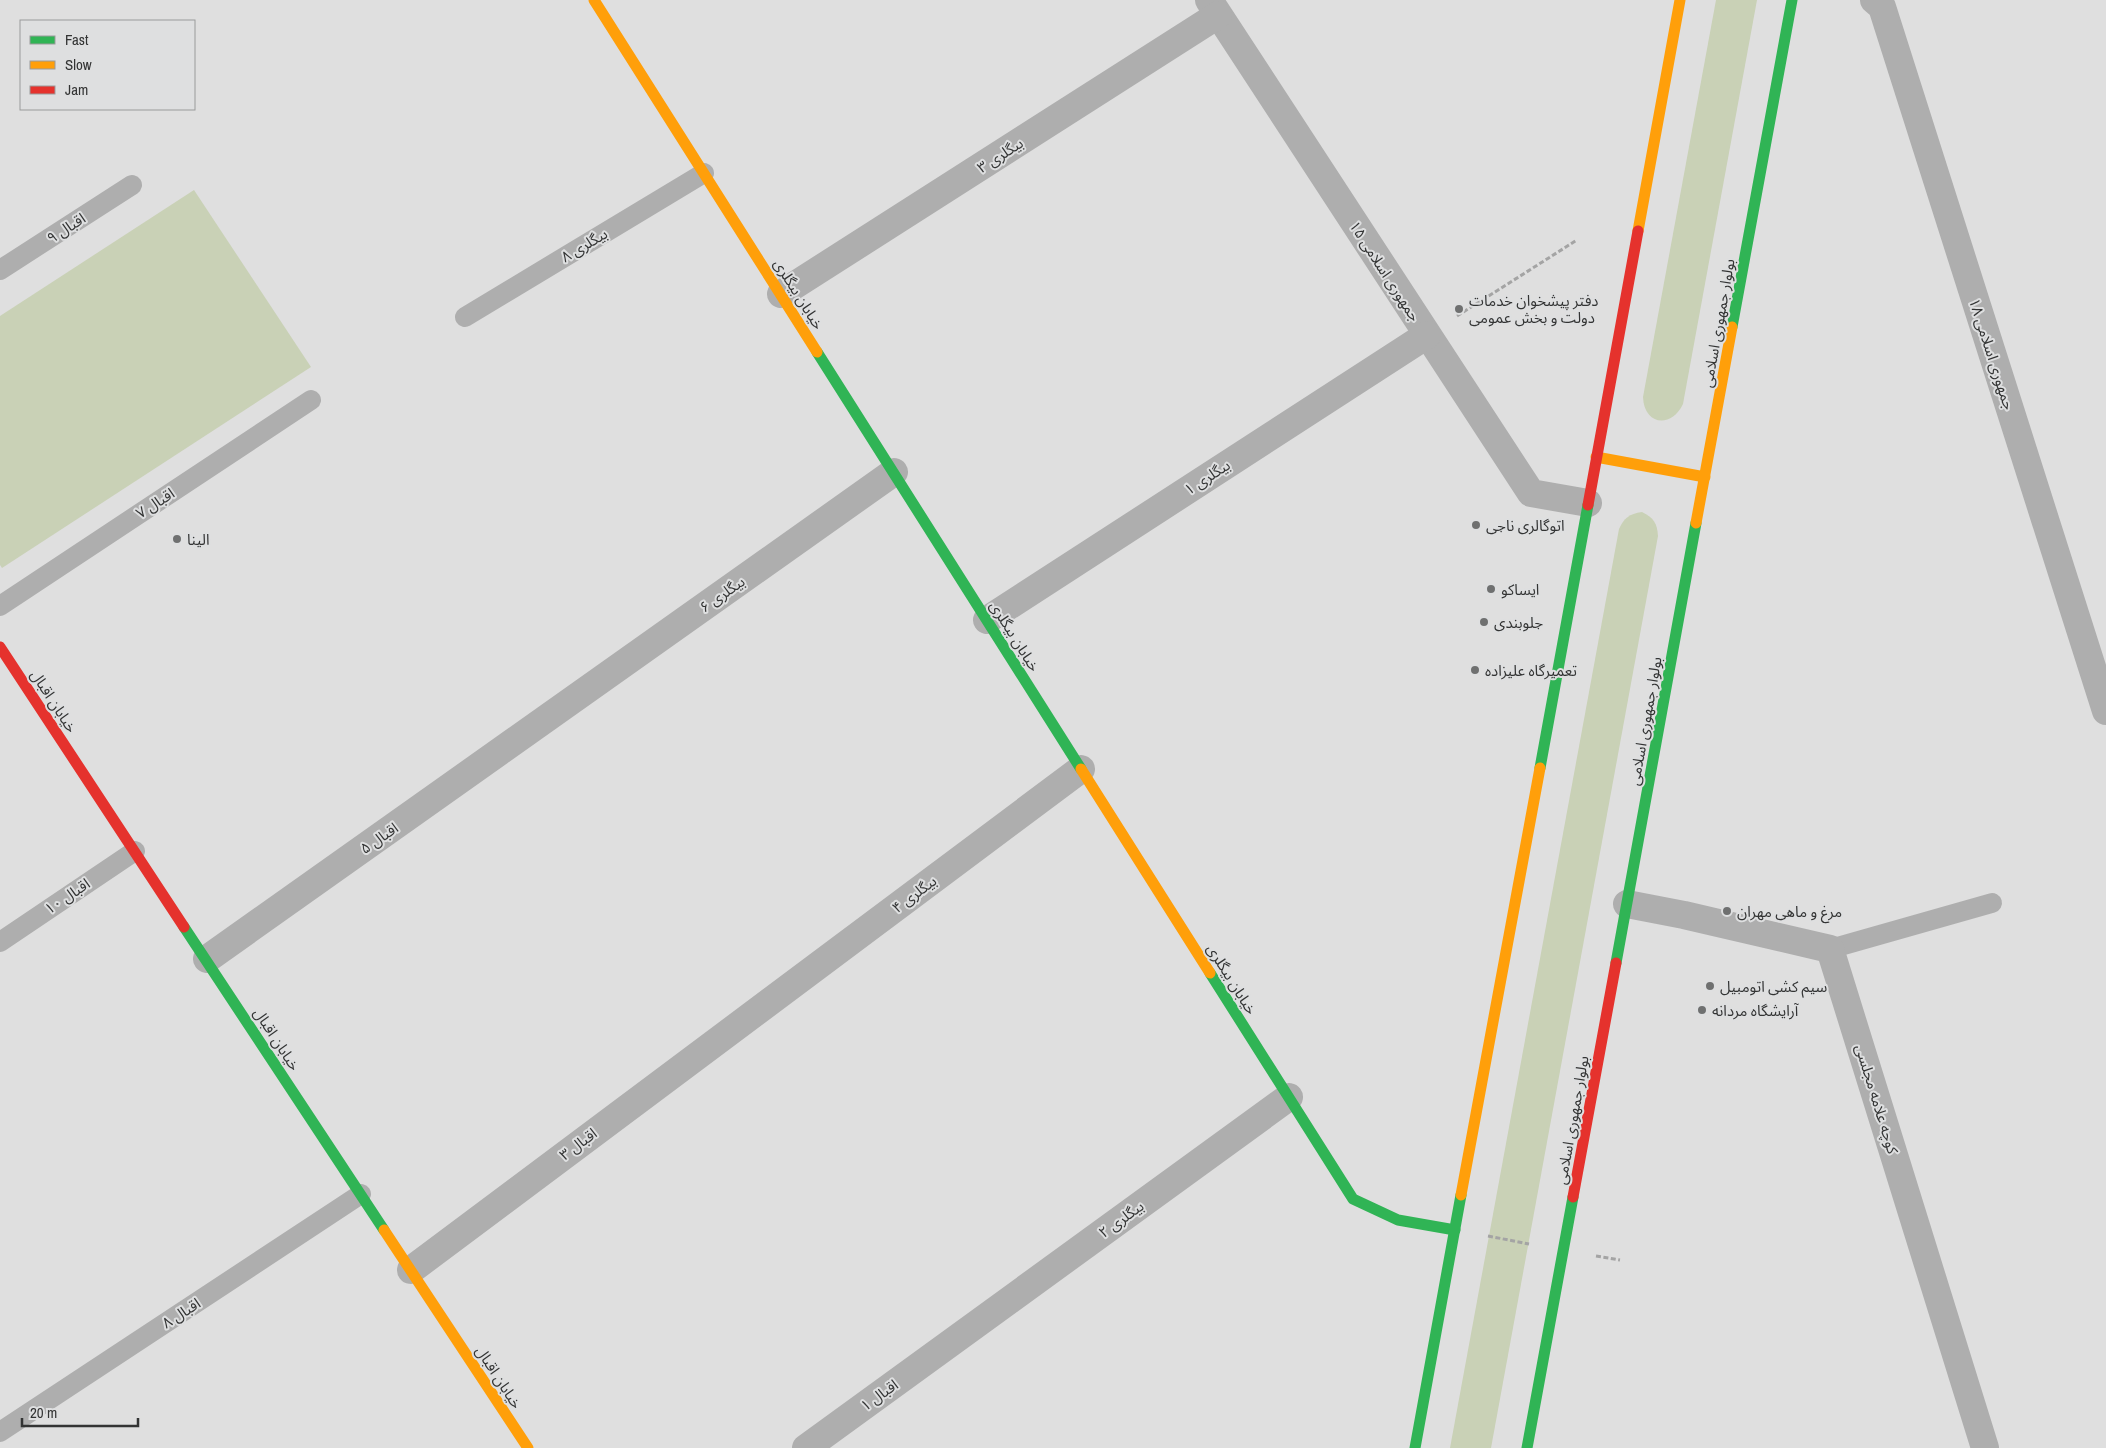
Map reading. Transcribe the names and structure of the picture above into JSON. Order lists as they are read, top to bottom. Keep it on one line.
{"streets":{"main road":["خیابان بیگلری","بولوار جمهوری اسلامی","خیابان اقبال"],"street":["بیگلری ۳","جمهوری اسلامی ۱۵","جمهوری اسلامی ۱۸","بیگلری ۱","بیگلری ۶","اقبال ۵","بیگلری ۴","کوچه علامه مجلسی","اقبال ۳","بیگلری ۲","اقبال ۱"],"lane":["اقبال ۹","بیگلری ۸","اقبال ۷","اقبال ۱۰","اقبال ۸"]},"crossings":[["بیگلری ۳","جمهوری اسلامی ۱۵"],["بیگلری ۳","خیابان بیگلری"],["بیگلری ۸","خیابان بیگلری"],["جمهوری اسلامی ۱۵","بیگلری ۱"],["خیابان بیگلری","بیگلری ۱"],["خیابان بیگلری","بیگلری ۶"],["خیابان بیگلری","بیگلری ۴"],["خیابان بیگلری","بیگلری ۲"],["بیگلری ۶","اقبال ۵"],["خیابان اقبال","اقبال ۵"],["خیابان اقبال","اقبال ۱۰"],["خیابان اقبال","اقبال ۳"],["خیابان اقبال","اقبال ۸"],["بیگلری ۴","اقبال ۳"],["بیگلری ۲","اقبال ۱"]],"places":["دفتر پیشخوان خدمات دولت و بخش عمومی","اتوگالری ناجی","الینا","ایساکو","جلوبندی","تعمیرگاه علیزاده","مرغ و ماهی مهران","سیم کشی اتومبیل","آرایشگاه مردانه"],"legend":["Fast","Slow","Jam"],"scale_bar":"20 m"}
